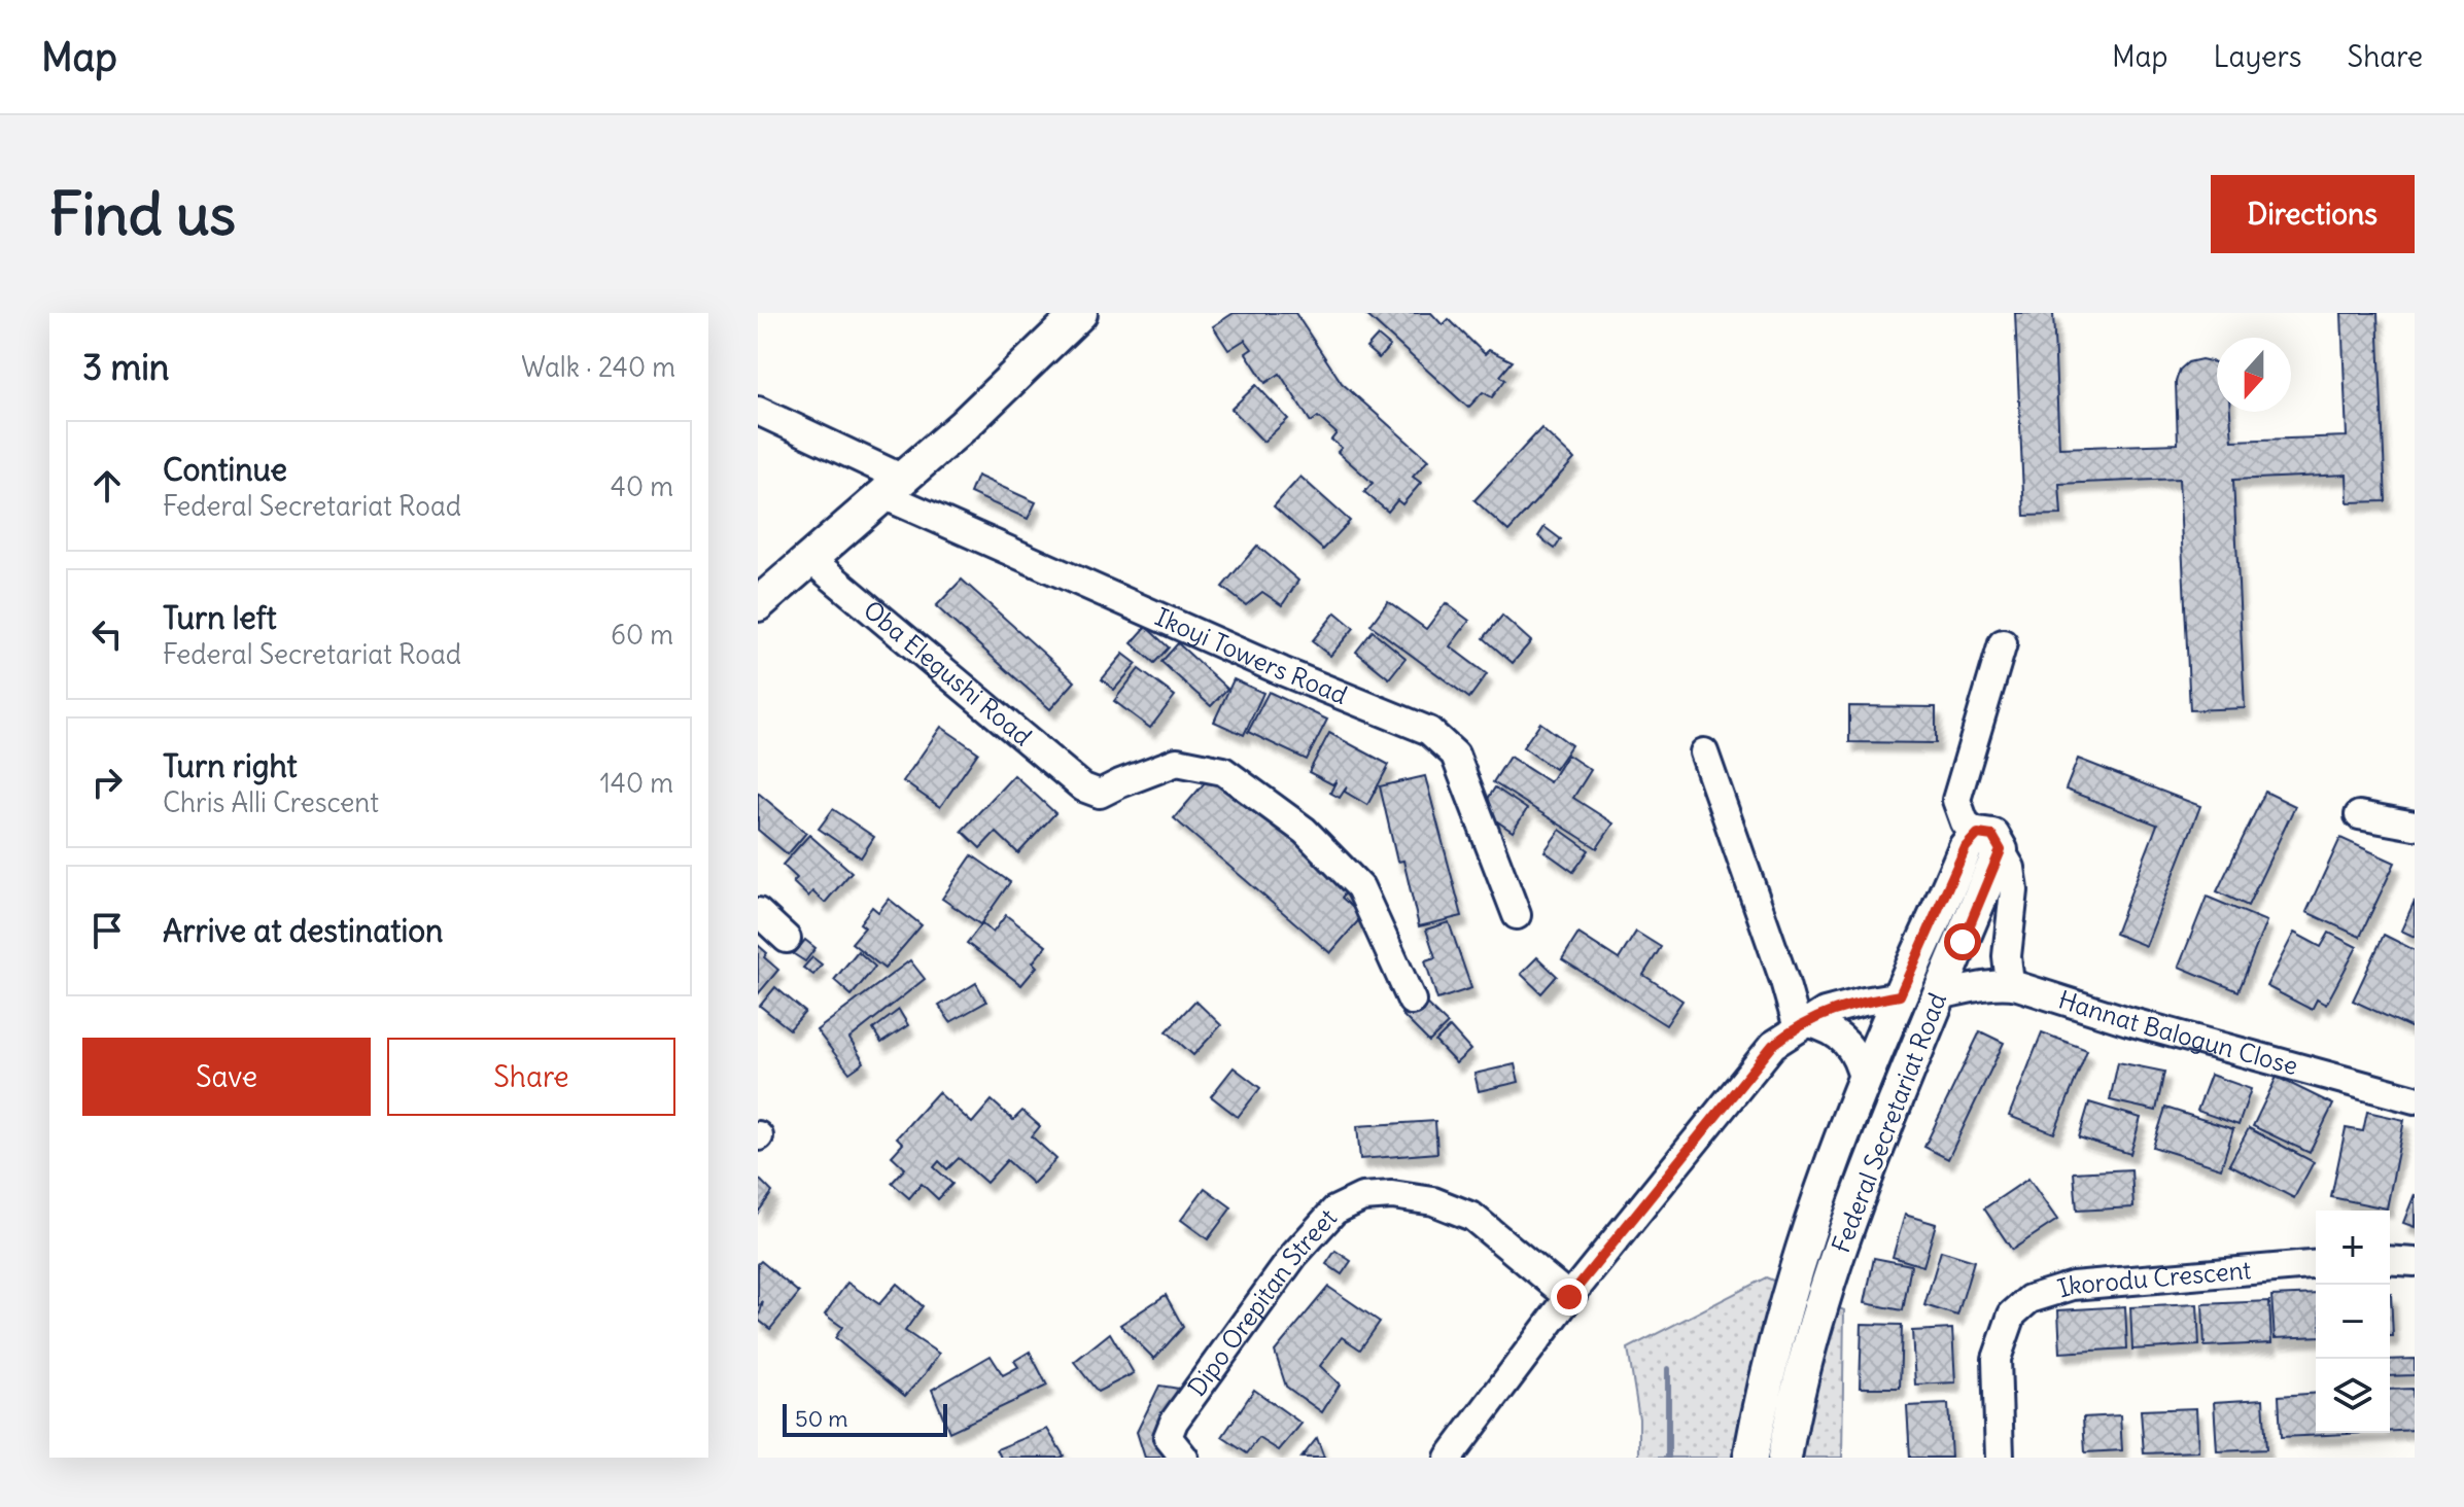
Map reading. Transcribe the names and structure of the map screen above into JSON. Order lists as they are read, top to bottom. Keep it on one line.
{"streets":{"main road":["Federal Secretariat Road"],"street":["Ikoyi Towers Road","Oba Elegushi Road","Hannat Balogun Close","Ikorodu Crescent","Dipo Orepitan Street"]},"crossings":[["Hannat Balogun Close","Federal Secretariat Road"]],"scale_bar":"50 m","north":"bottom","page":{"header":"Map","nav":["Map","Layers","Share"],"buttons":["Directions",["Save","Share"]],"title":"Find us","heading":["3 min","Walk · 240 m"],"list":[["Continue","Federal Secretariat Road","40 m"],["Turn left","Federal Secretariat Road","60 m"],["Turn right","Chris Alli Crescent","140 m"],"Arrive at destination"],"map_buttons":["+","−"],"scale":"50 m"}}
